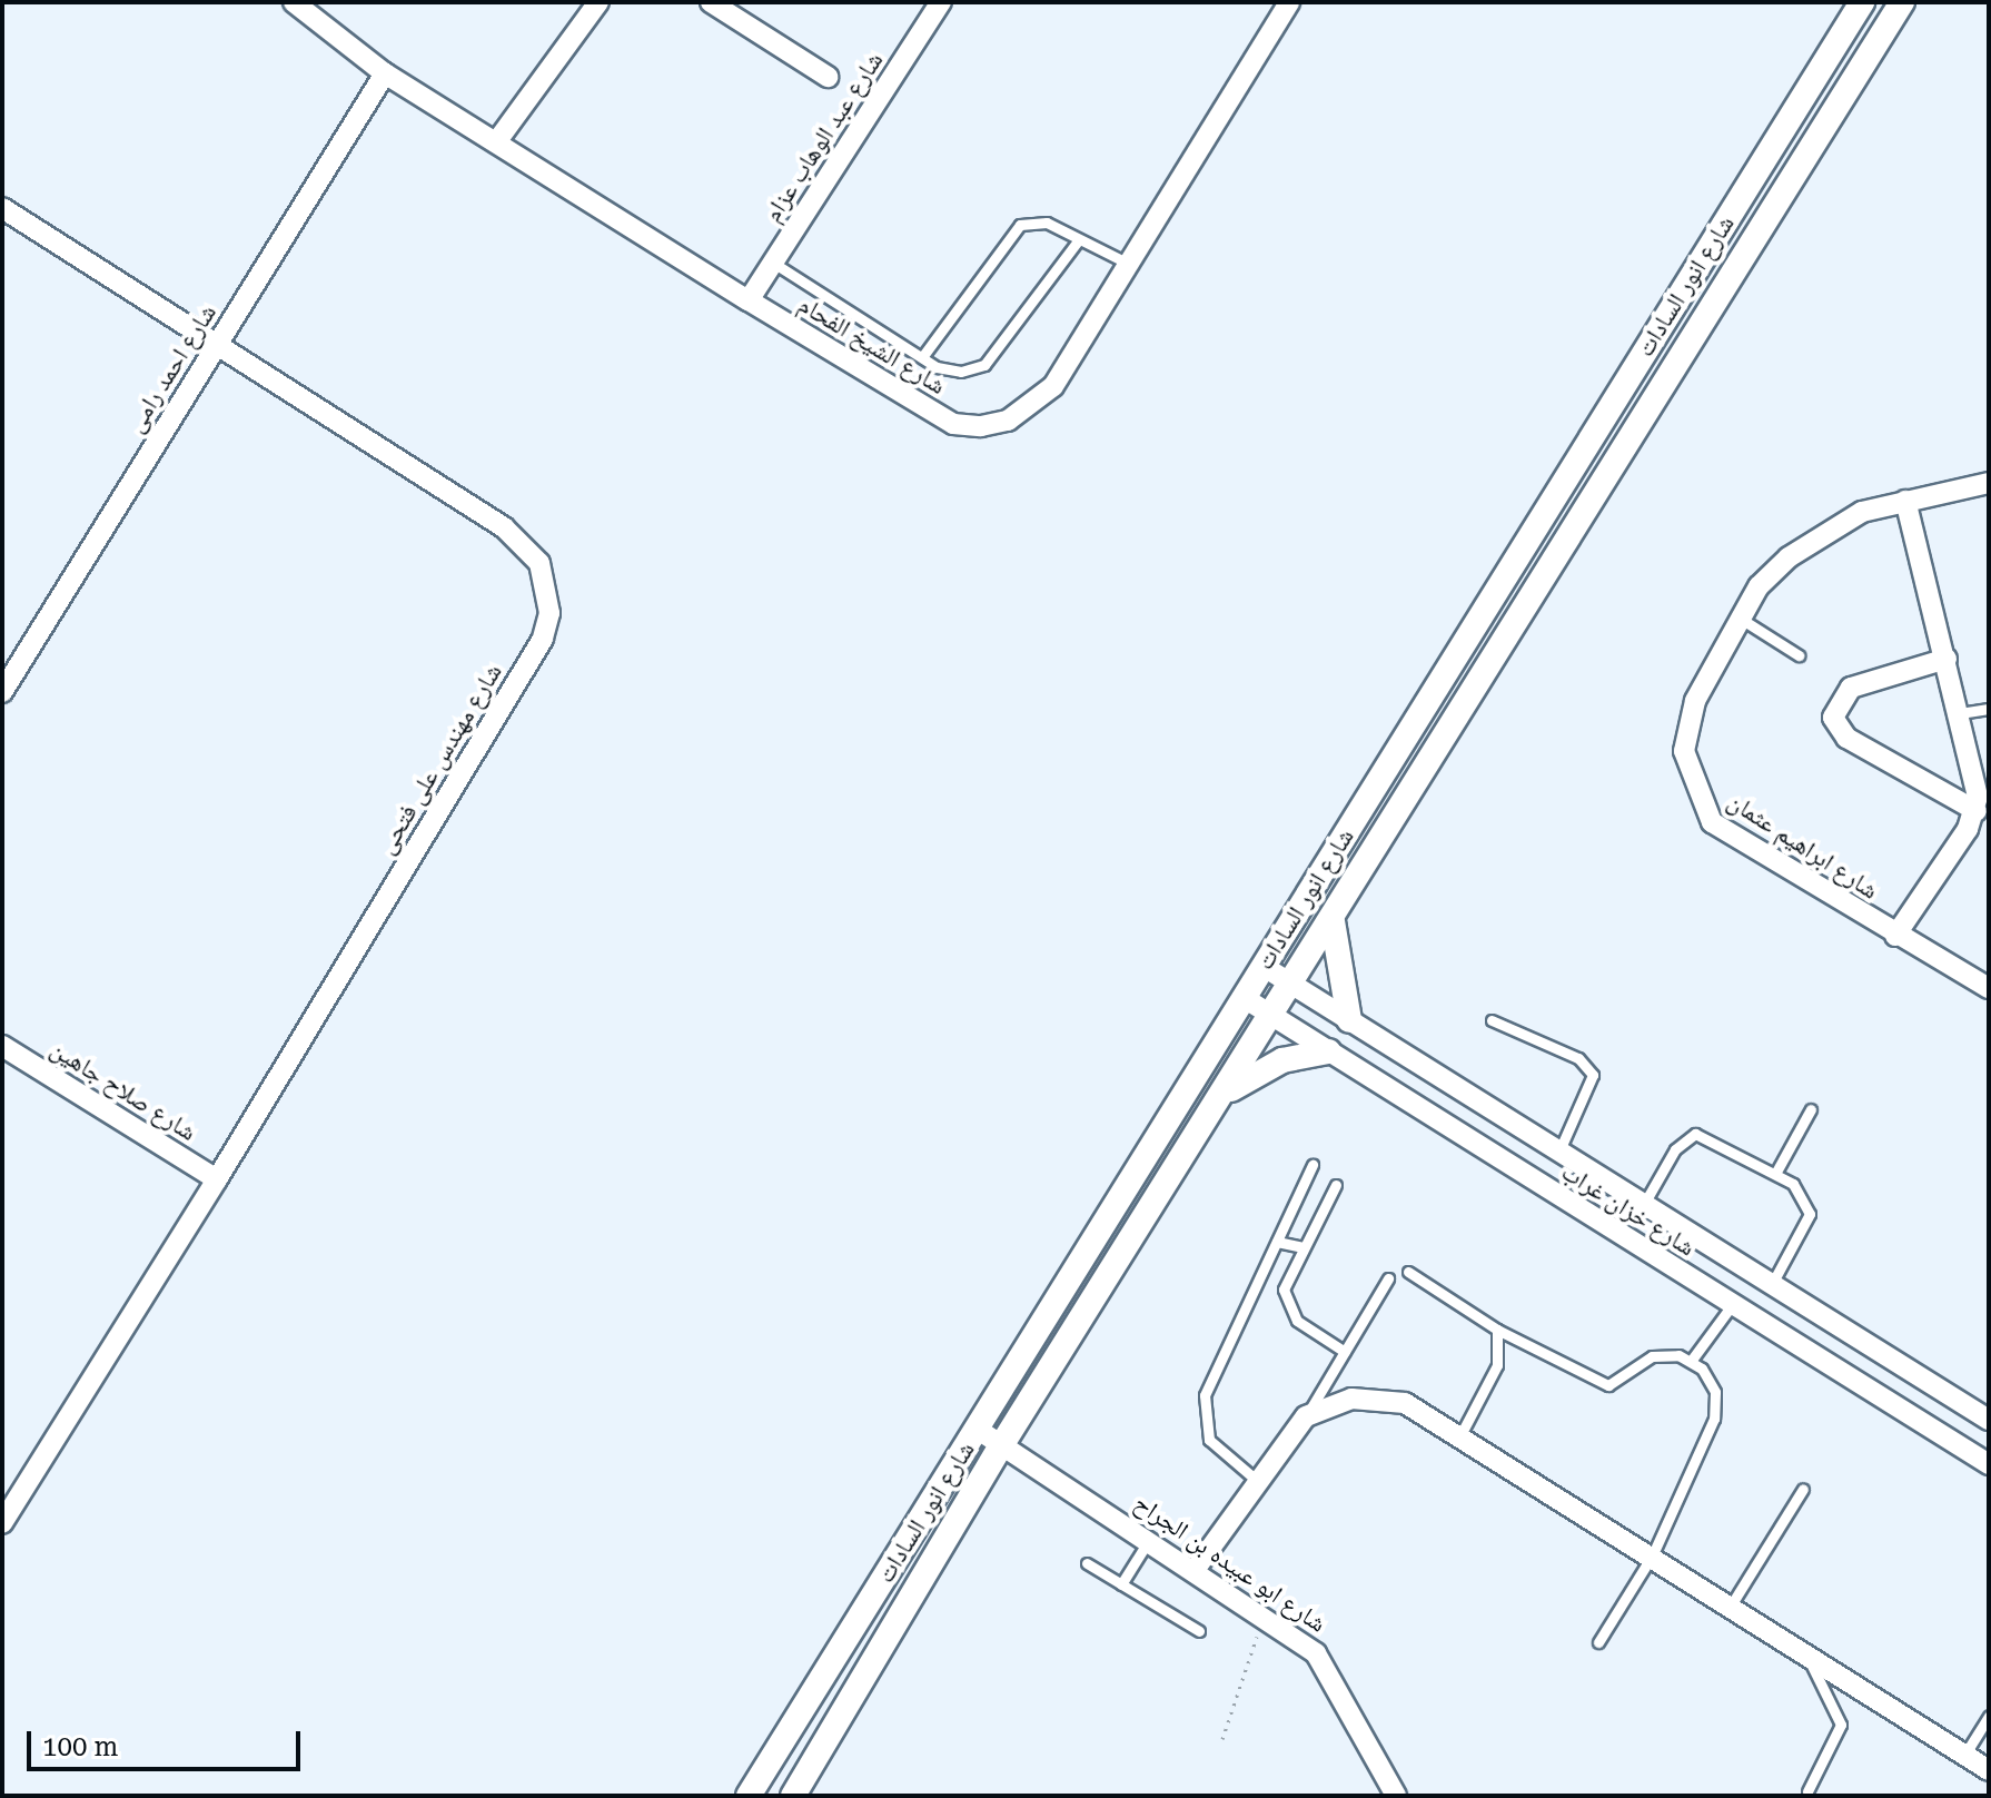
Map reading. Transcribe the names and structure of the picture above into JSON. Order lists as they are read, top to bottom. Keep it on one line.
{"streets":{"street":["شارع عبد الوهاب عزام","شارع انور السادات","شارع الشيخ الفحام","شارع احمد رامى","شارع مهندس على فتحى","شارع ابراهيم عثمان","شارع صلاح جاهين","شارع خزان غراب","شارع ابو عبيده بن الجراح"]},"crossings":[["شارع عبد الوهاب عزام","شارع الشيخ الفحام"],["شارع انور السادات","شارع خزان غراب"],["شارع انور السادات","شارع ابو عبيده بن الجراح"],["شارع الشيخ الفحام","شارع احمد رامى"],["شارع احمد رامى","شارع مهندس على فتحى"],["شارع مهندس على فتحى","شارع صلاح جاهين"]],"scale_bar":"100 m"}
